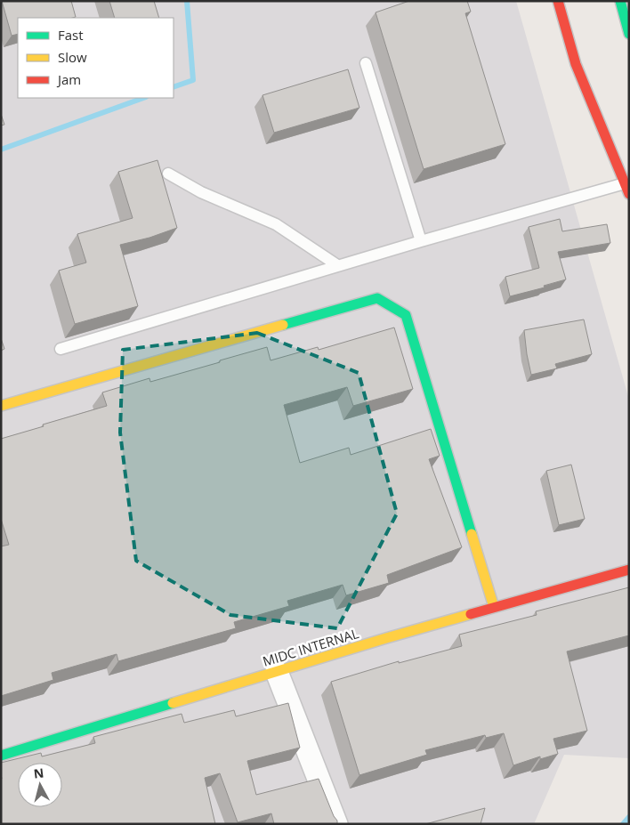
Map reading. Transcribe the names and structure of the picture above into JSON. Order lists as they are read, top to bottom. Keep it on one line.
{"streets":{"street":["MIDC INTERNAL"]},"legend":["Fast","Slow","Jam"],"north":"top"}
